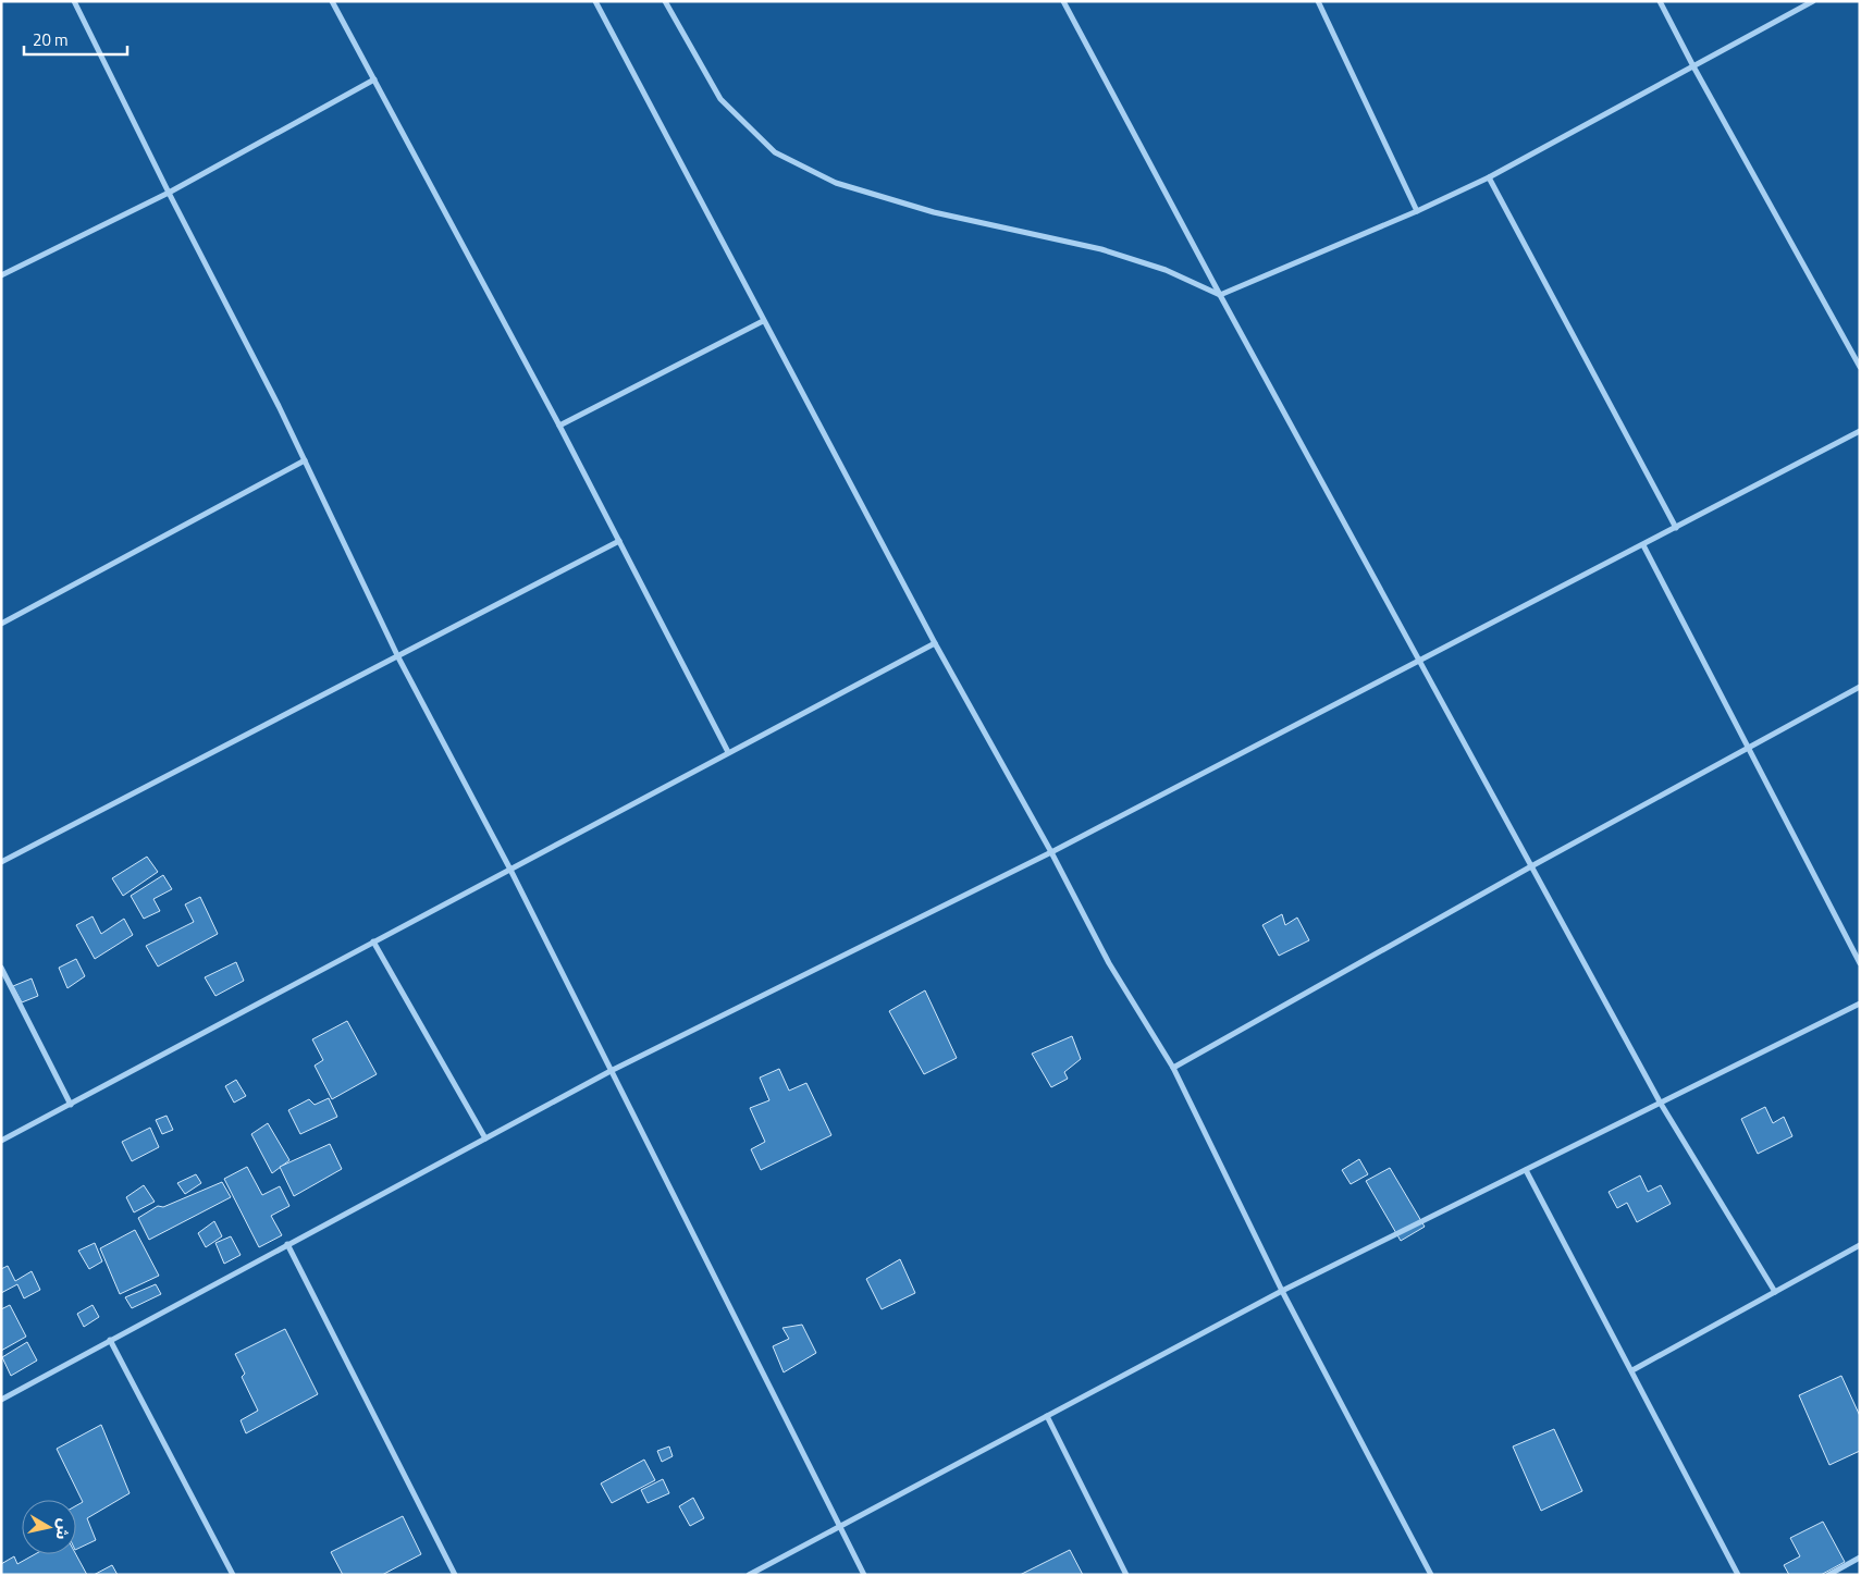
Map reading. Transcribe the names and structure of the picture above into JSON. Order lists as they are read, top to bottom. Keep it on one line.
{"scale_bar":"20 m","north":"right"}
